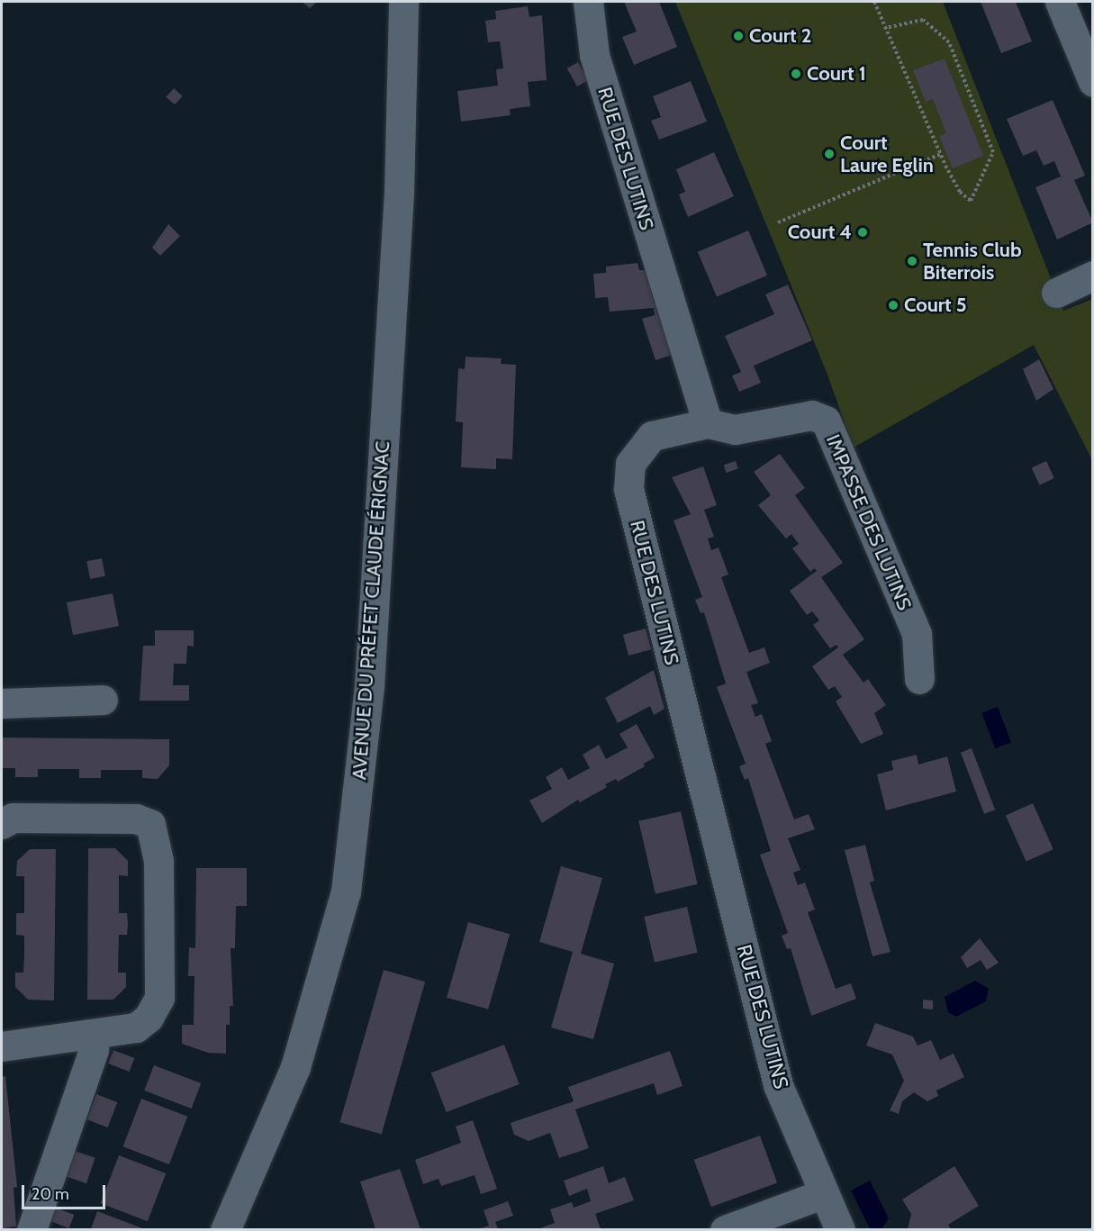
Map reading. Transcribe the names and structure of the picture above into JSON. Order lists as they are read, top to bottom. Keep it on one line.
{"streets":{"street":["RUE DES LUTINS","IMPASSE DES LUTINS","AVENUE DU PRÉFET CLAUDE ÉRIGNAC"]},"crossings":[["RUE DES LUTINS","IMPASSE DES LUTINS"]],"places":["Court 2","Court 1","Court Laure Eglin","Court 4","Tennis Club Biterrois","Court 5"],"scale_bar":"20 m"}
